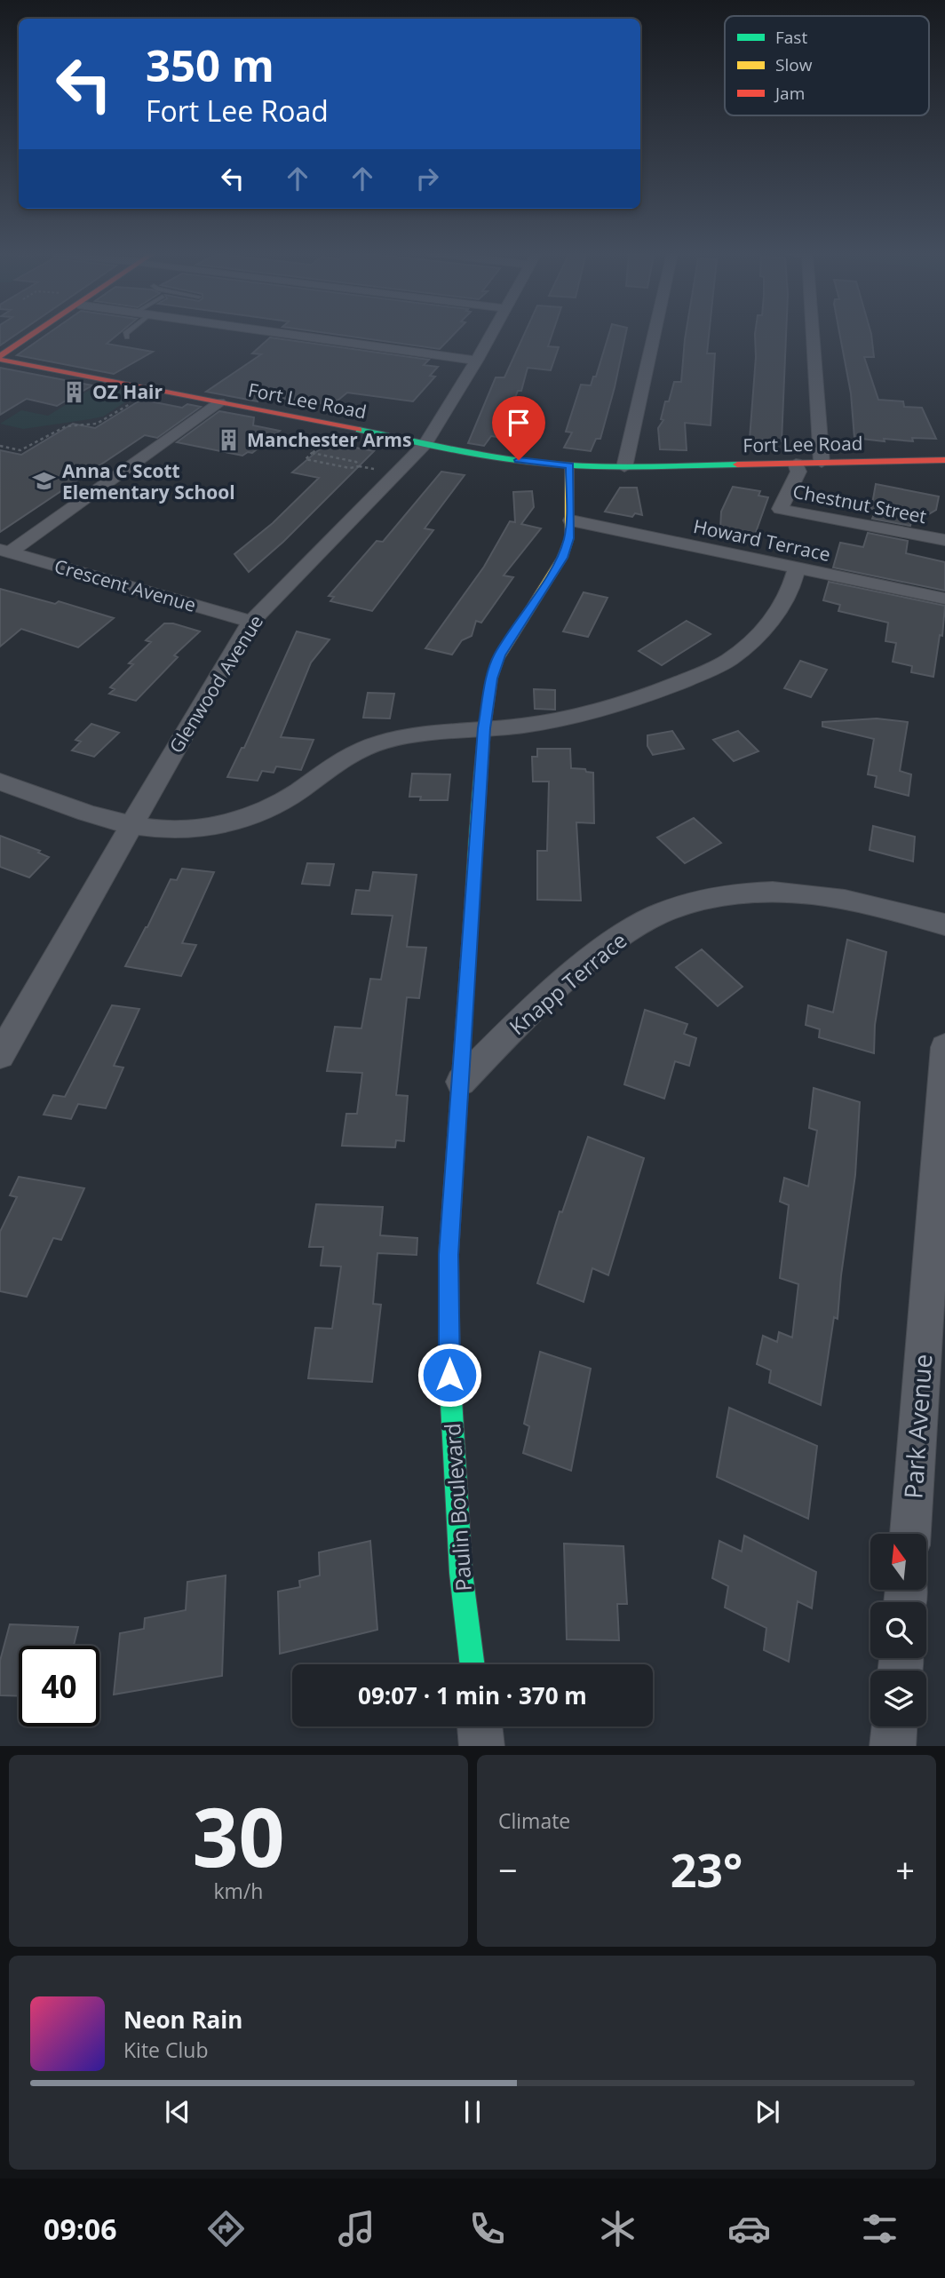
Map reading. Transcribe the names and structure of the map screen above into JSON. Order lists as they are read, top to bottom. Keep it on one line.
{"streets":{"street":["Fort Lee Road","Chestnut Street","Howard Terrace","Crescent Avenue","Glenwood Avenue","Knapp Terrace","Park Avenue","Paulin Boulevard"]},"crossings":[["Fort Lee Road","Chestnut Street"],["Fort Lee Road","Glenwood Avenue"],["Fort Lee Road","Paulin Boulevard"],["Howard Terrace","Paulin Boulevard"],["Crescent Avenue","Glenwood Avenue"],["Knapp Terrace","Paulin Boulevard"]],"places":{"building":["OZ Hair","Manchester Arms"],"school or university":["Anna C Scott Elementary School"]},"legend":["Fast","Slow","Jam"],"north":"top","page":{"turn":["350 m","Fort Lee Road"],"limit":"40","trip":"09:07 · 1 min · 370 m","tile":[["30","km/h"],"Climate"],"heat":["−","23°","+"],"song":["Neon Rain","Kite Club"],"tabs":"09:06"}}
